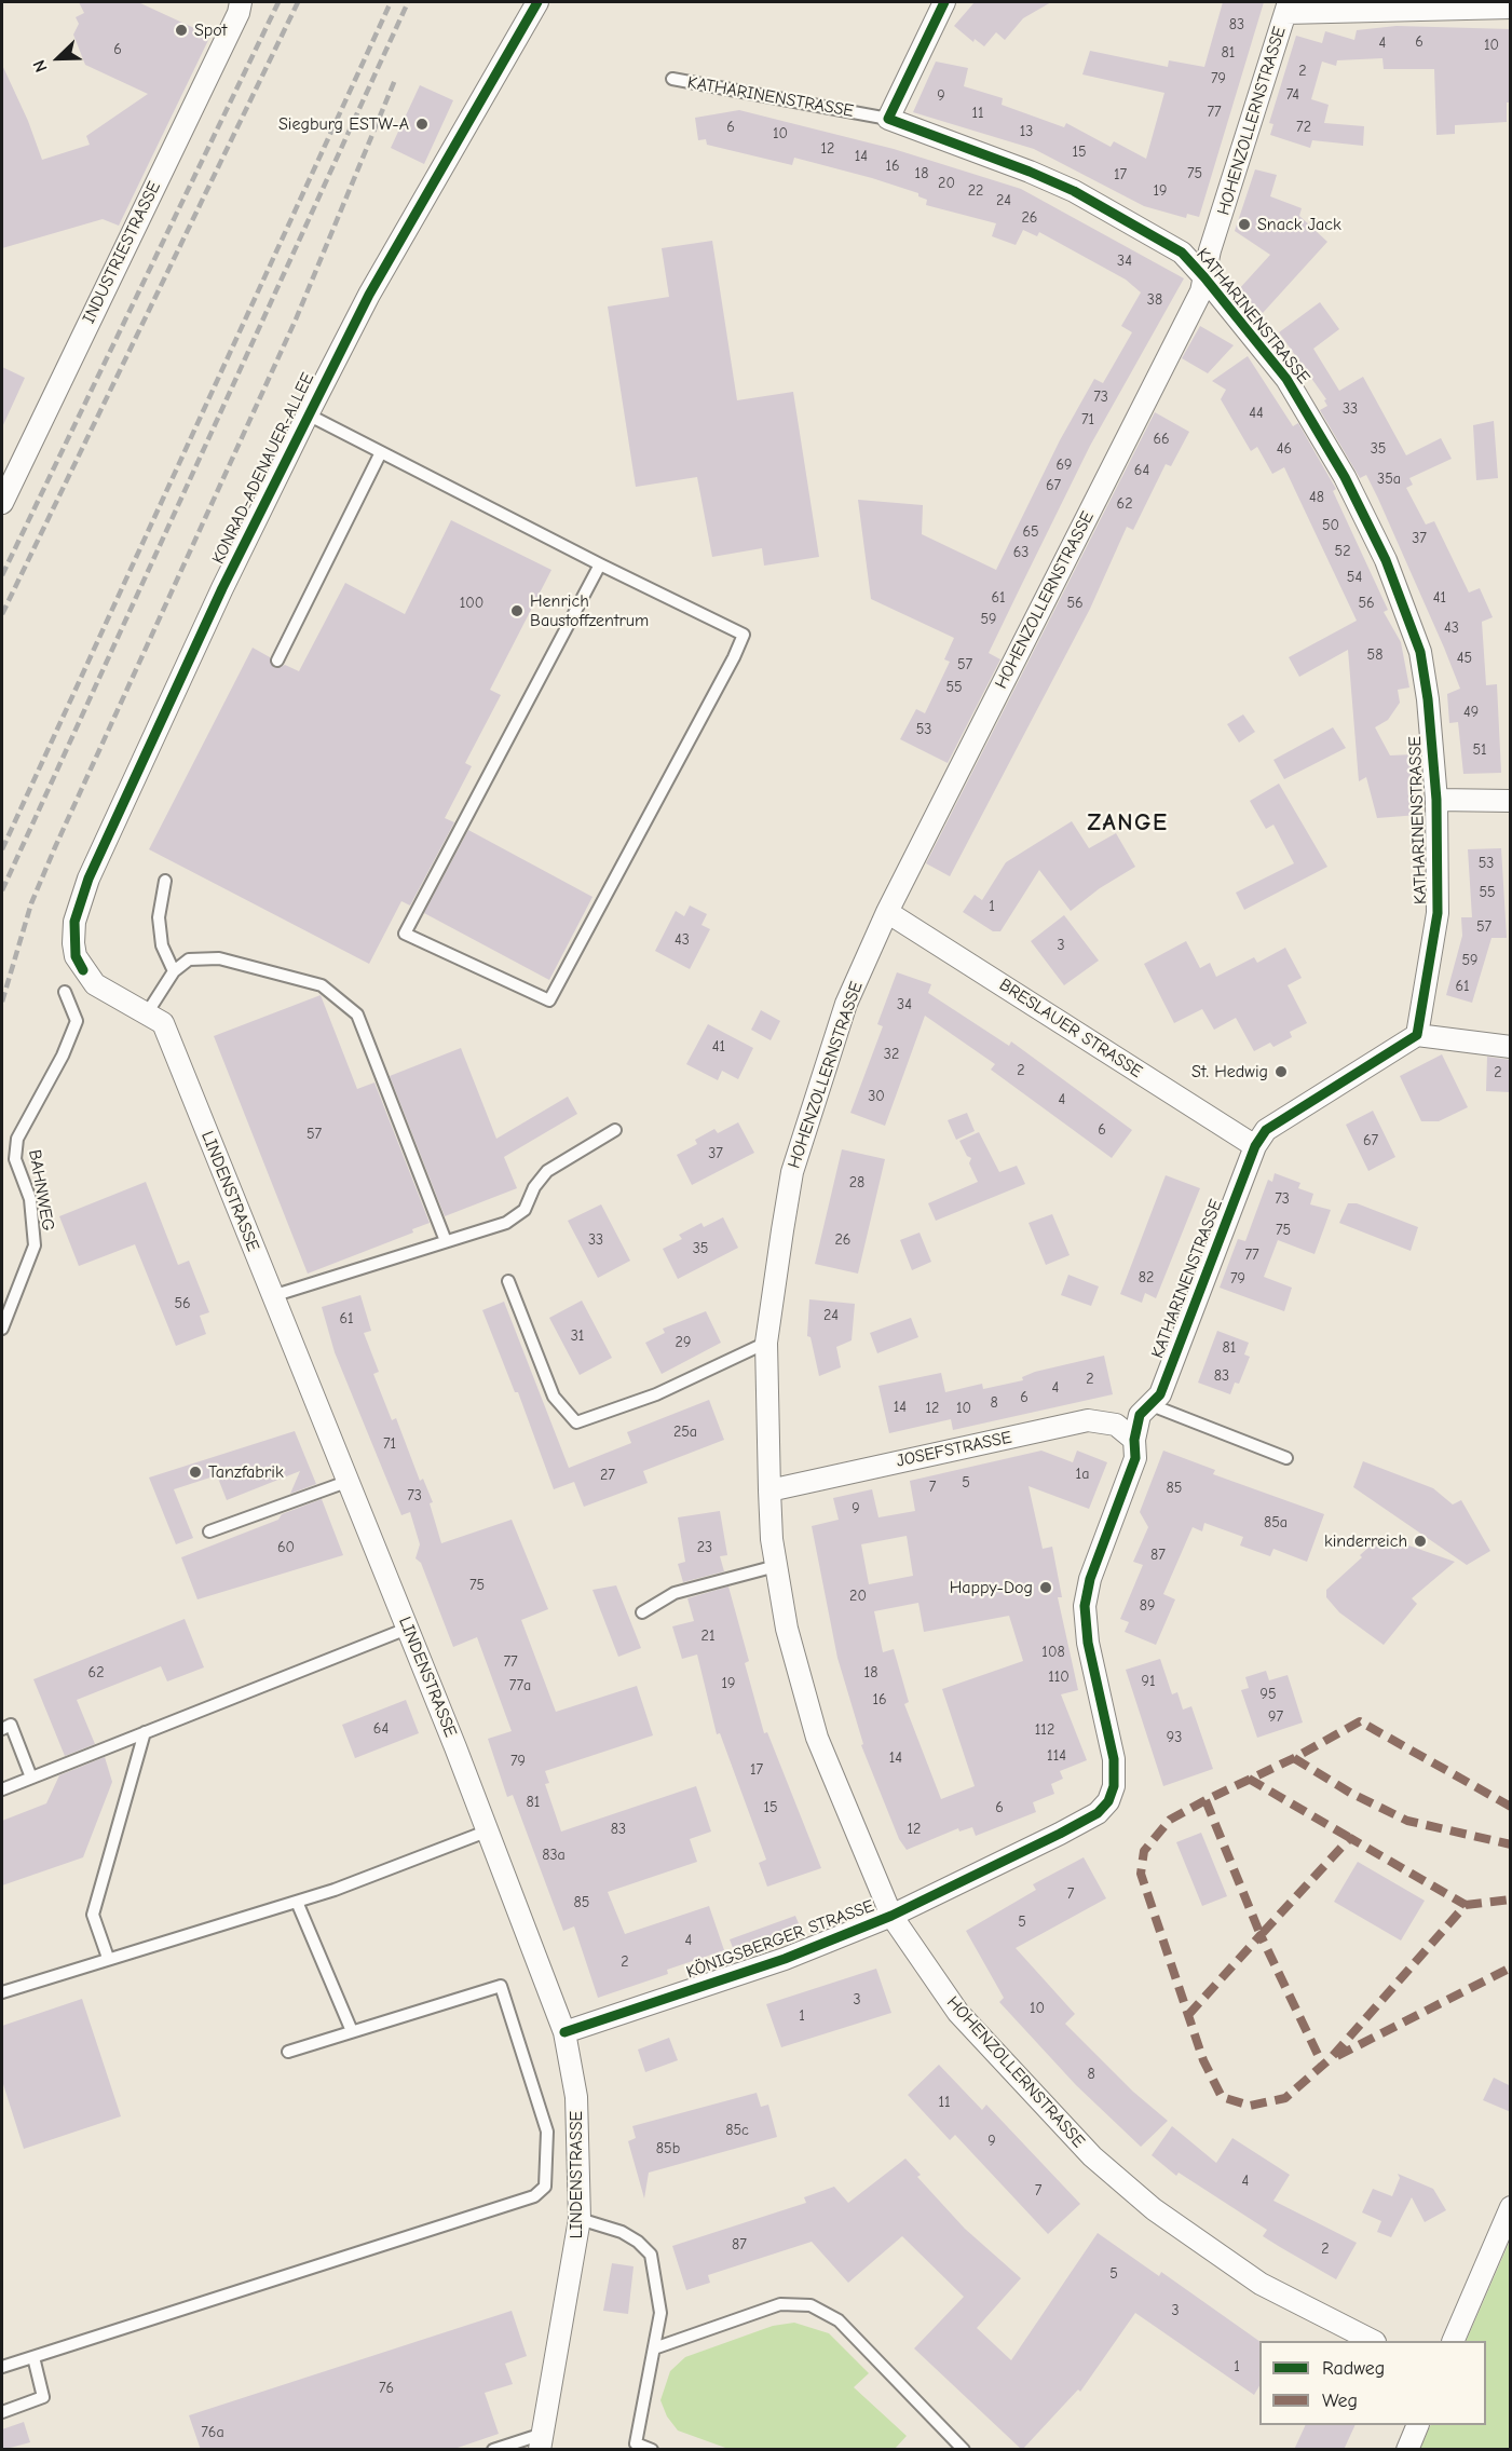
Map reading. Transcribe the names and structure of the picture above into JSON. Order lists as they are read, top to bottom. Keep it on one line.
{"streets":{"street":["KATHARINENSTRASSE","HOHENZOLLERNSTRASSE","INDUSTRIESTRASSE","KONRAD-ADENAUER-ALLEE","BRESLAUER STRASSE","LINDENSTRASSE","JOSEFSTRASSE","KÖNIGSBERGER STRASSE"],"lane":["BAHNWEG"]},"crossings":[["KATHARINENSTRASSE","HOHENZOLLERNSTRASSE"],["KATHARINENSTRASSE","BRESLAUER STRASSE"],["KATHARINENSTRASSE","JOSEFSTRASSE"],["KATHARINENSTRASSE","KÖNIGSBERGER STRASSE"],["HOHENZOLLERNSTRASSE","BRESLAUER STRASSE"],["HOHENZOLLERNSTRASSE","JOSEFSTRASSE"],["HOHENZOLLERNSTRASSE","KÖNIGSBERGER STRASSE"],["KONRAD-ADENAUER-ALLEE","LINDENSTRASSE"],["LINDENSTRASSE","KÖNIGSBERGER STRASSE"]],"districts":["ZANGE"],"places":["Spot","Siegburg ESTW-A","Snack Jack","Henrich Baustoffzentrum","St. Hedwig","Tanzfabrik","kinderreich","Happy-Dog"],"house_numbers":["83","6","4","10","6","81","2","79","74","9","77","11","6","72","13","10","12","15","14","16","18","75","17","20","22","19","24","26","34","38","73","33","44","71","66","46","35","69","64","35a","67","48","62","50","65","37","52","63","54","61","41","100","56","56","59","43","58","45","57","55","49","53","51","53","55","1","57","43","3","59","61","34","41","32","2","2","30","4","6","57","67","37","28","73","75","33","26","35","77","82","79","56","24","61","31","29","81","83","2","4","6","8","14","12","10","25a","71","1a","27","5","7","85","73","9","85a","60","23","87","75","20","89","21","108","77","62","18","110","91","19","77a","95","16","97","64","112","93","114","14","79","17","81","15","6","83","12","83a","7","85","5","4","2","3","10","1","8","11","85c","9","85b","4","7","87","2","5","3","1","76","76a"],"legend":["Radweg","Weg"],"north":"bottom left"}
